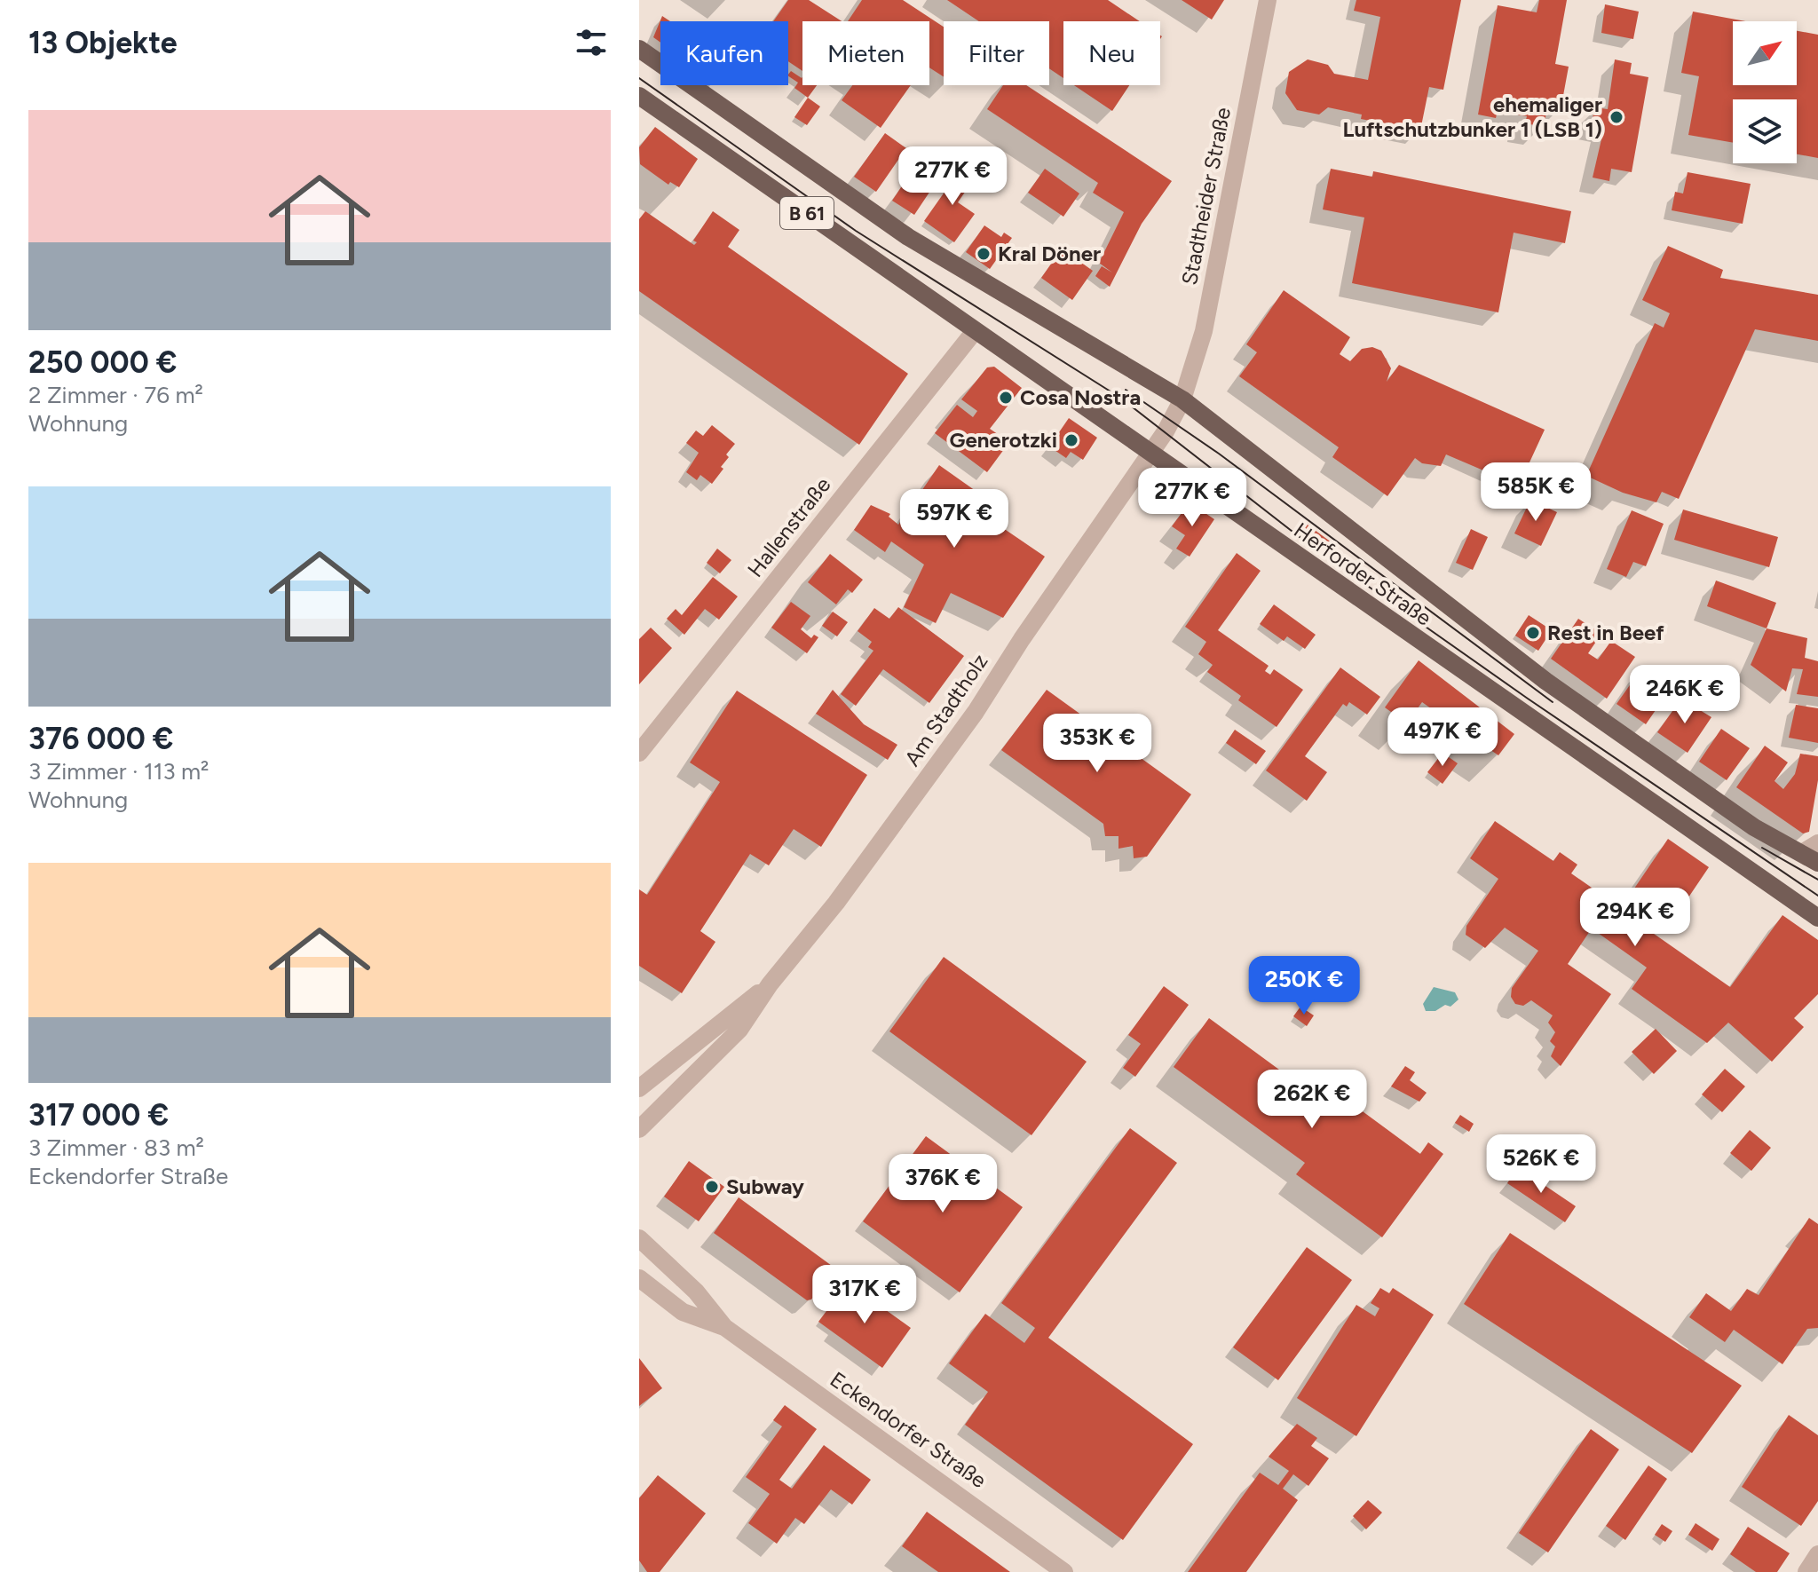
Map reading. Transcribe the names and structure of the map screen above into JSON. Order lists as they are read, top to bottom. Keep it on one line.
{"streets":{"main road":["B 61","Herforder Straße"],"street":["Stadtheider Straße","Hallenstraße","Am Stadtholz","Eckendorfer Straße"]},"crossings":[["Stadtheider Straße","Herforder Straße"],["Stadtheider Straße","Am Stadtholz"],["Hallenstraße","Herforder Straße"],["Herforder Straße","Am Stadtholz"]],"places":["ehemaliger Luftschutzbunker 1 (LSB 1)","Kral Döner","Cosa Nostra","Generotzki","Rest in Beef","Subway"],"north":"top right","page":{"heading":"13 Objekte","chip":["Kaufen","Mieten","Filter","Neu"],"list":[{"name":"250 000 €","note":"2 Zimmer · 76 m² · Wohnung"},{"name":"376 000 €","note":"3 Zimmer · 113 m² · Wohnung"},{"name":"317 000 €","note":"3 Zimmer · 83 m² · Eckendorfer Straße"}],"price":["277K €","585K €","277K €","597K €","246K €","497K €","353K €","294K €","250K €","262K €","526K €","376K €","317K €"]}}
